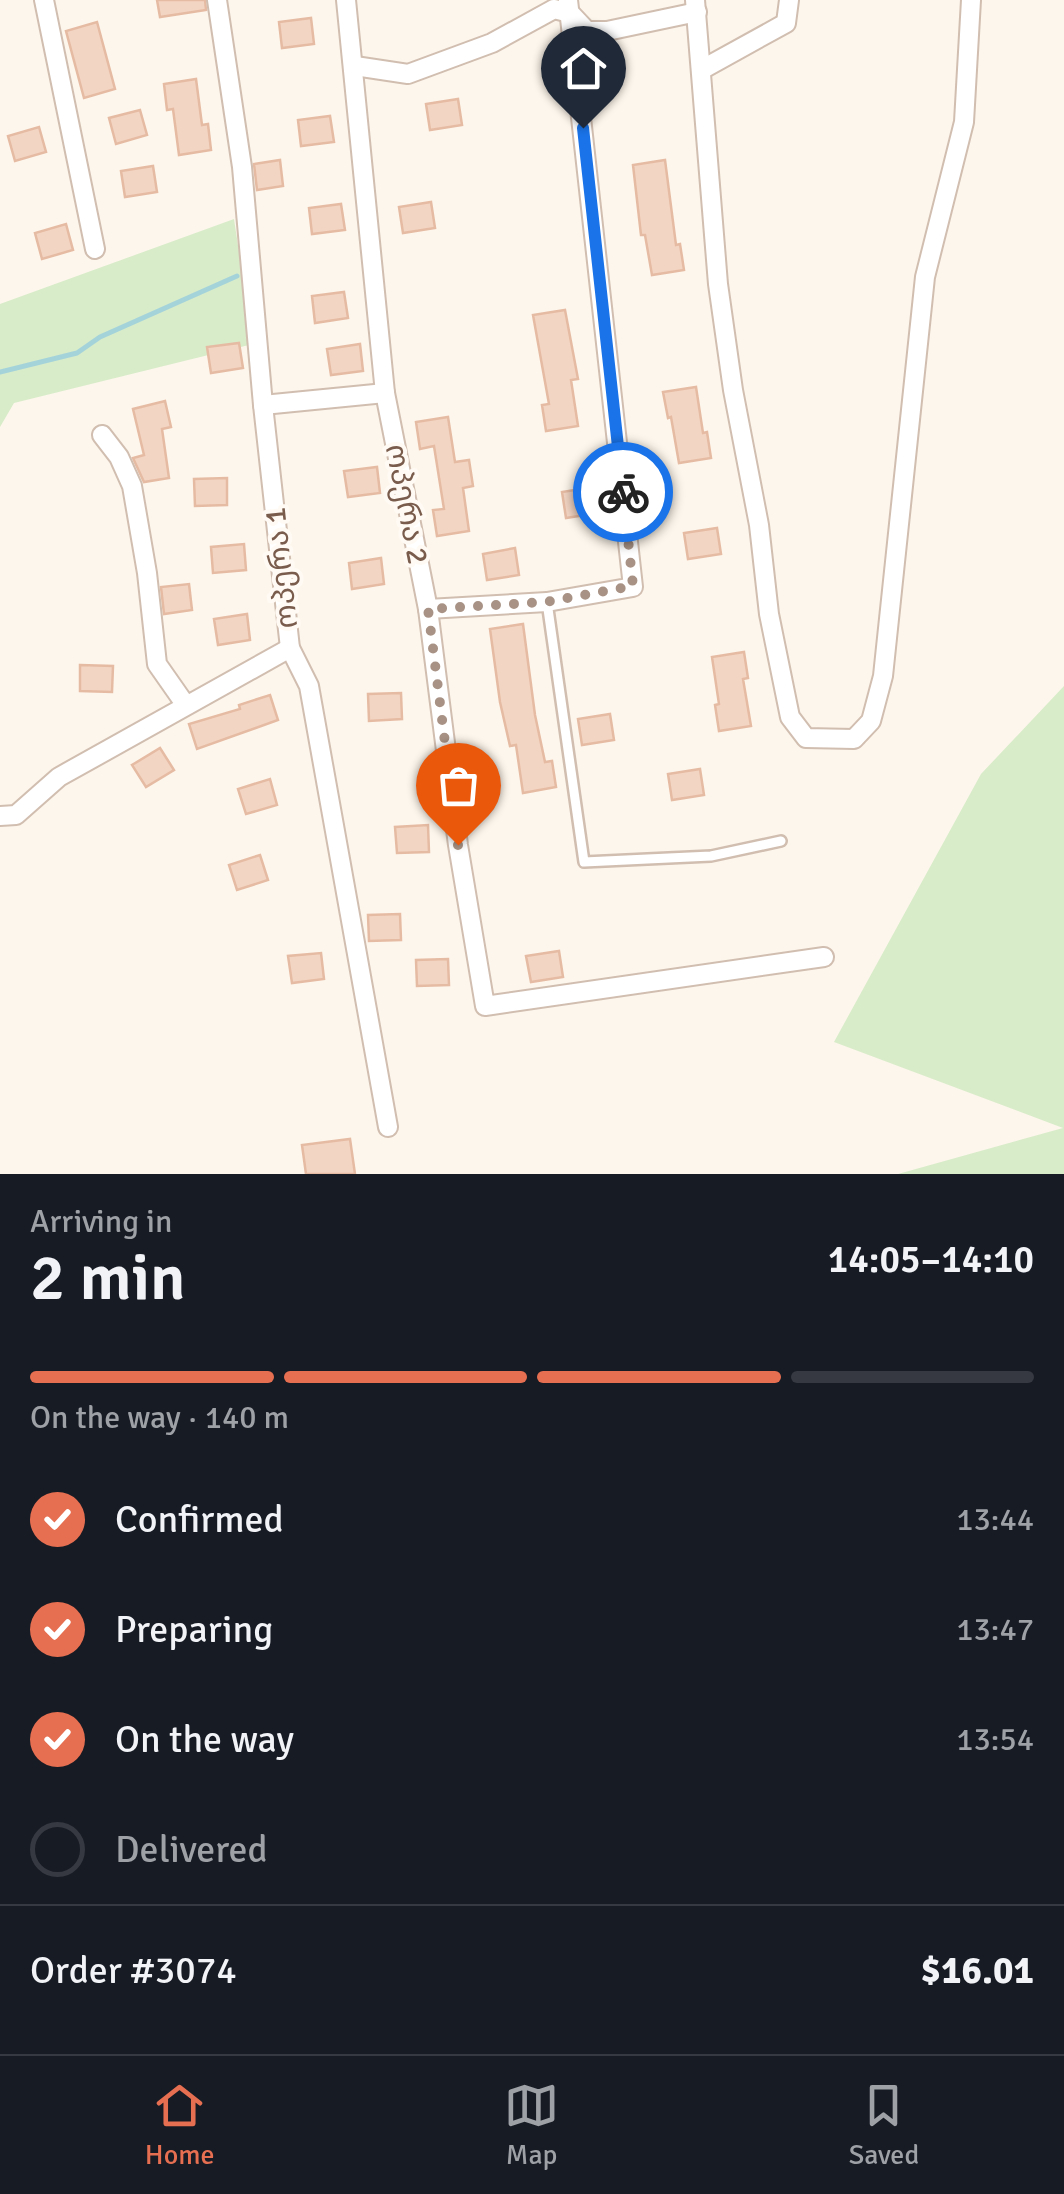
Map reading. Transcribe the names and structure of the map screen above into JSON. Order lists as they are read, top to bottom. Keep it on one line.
{"streets":{"street":["ოპერა 2","ოპერა 1"]},"page":{"heading":["2 min","Arriving in","14:05–14:10"],"panel":["Order #3074","$16.01"],"bar":"On the way · 140 m","list":[["Confirmed","13:44"],["Preparing","13:47"],["On the way","13:54"],"Delivered"],"tabs":["Home","Map","Saved"]}}
